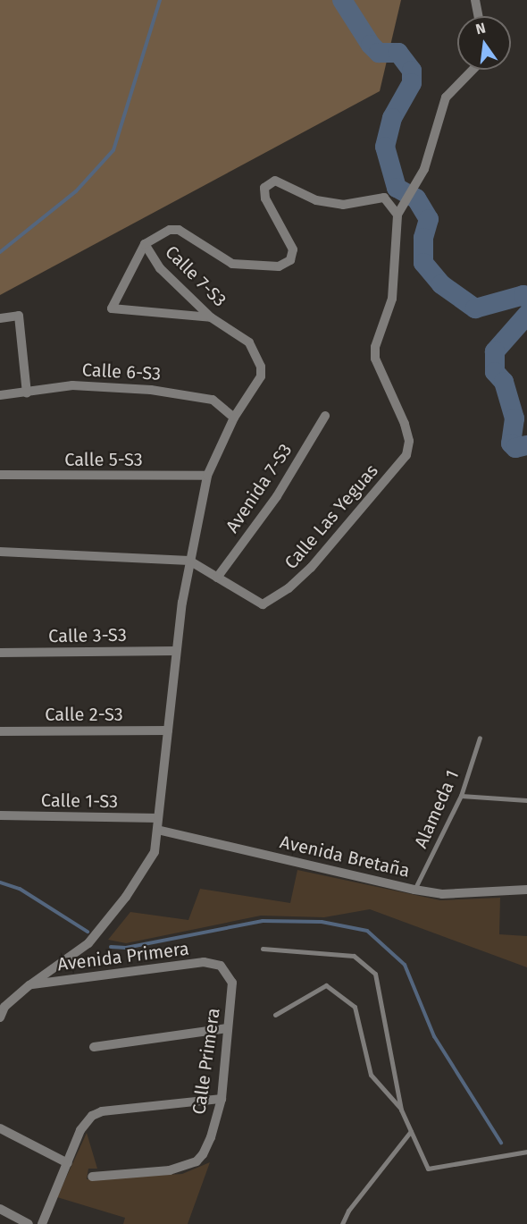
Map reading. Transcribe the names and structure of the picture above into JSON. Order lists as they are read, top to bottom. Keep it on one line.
{"streets":{"street":["Calle 7-S3","Calle 6-S3","Calle 5-S3","Avenida 7-S3","Calle Las Yeguas","Calle 3-S3","Calle 2-S3","Calle 1-S3","Avenida Bretaña","Avenida Primera","Calle Primera"],"lane":["Alameda 1"]},"crossings":[["Calle 7-S3","Calle 6-S3"],["Calle 7-S3","Calle 5-S3"],["Calle 7-S3","Calle Las Yeguas"],["Avenida 7-S3","Calle Las Yeguas"],["Alameda 1","Avenida Bretaña"],["Avenida Primera","Calle Primera"]],"north":"top"}
